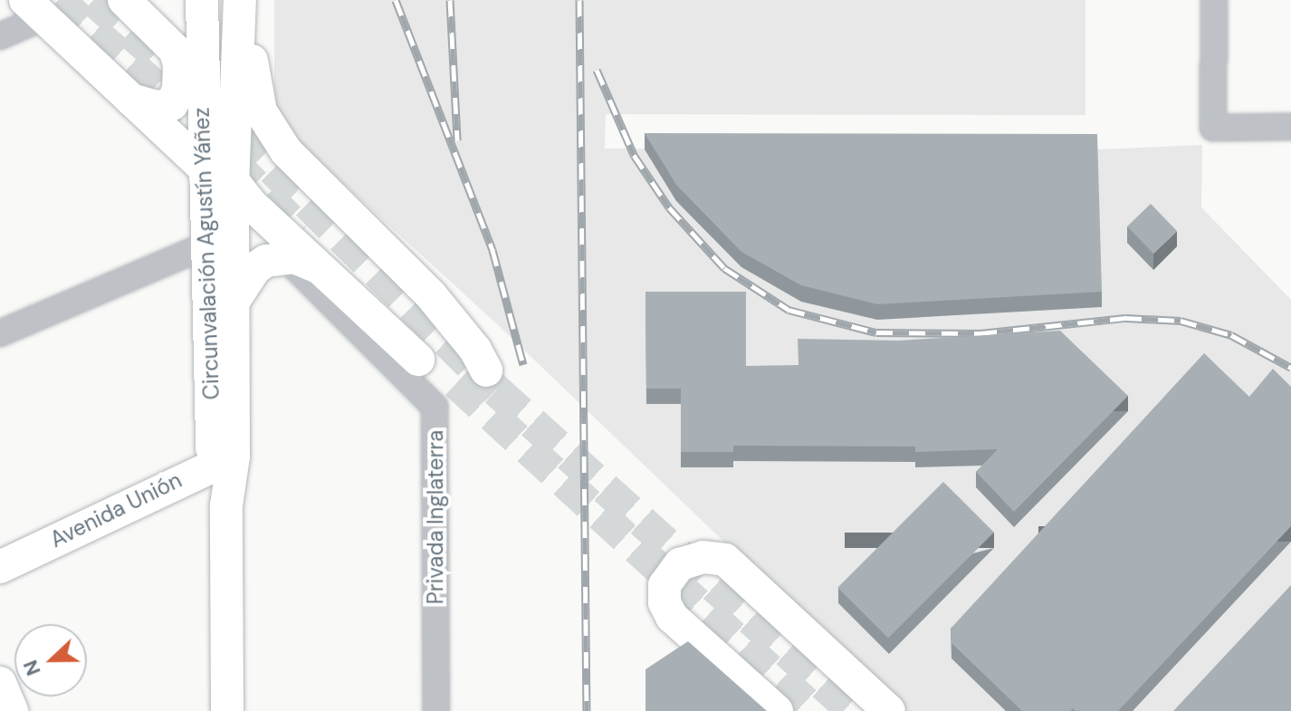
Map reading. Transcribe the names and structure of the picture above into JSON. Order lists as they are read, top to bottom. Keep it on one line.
{"streets":{"main road":["Circunvalación Agustín Yáñez","Avenida Unión"],"street":["Privada Inglaterra"]},"crossings":[["Circunvalación Agustín Yáñez","Avenida Unión"]],"north":"left"}
